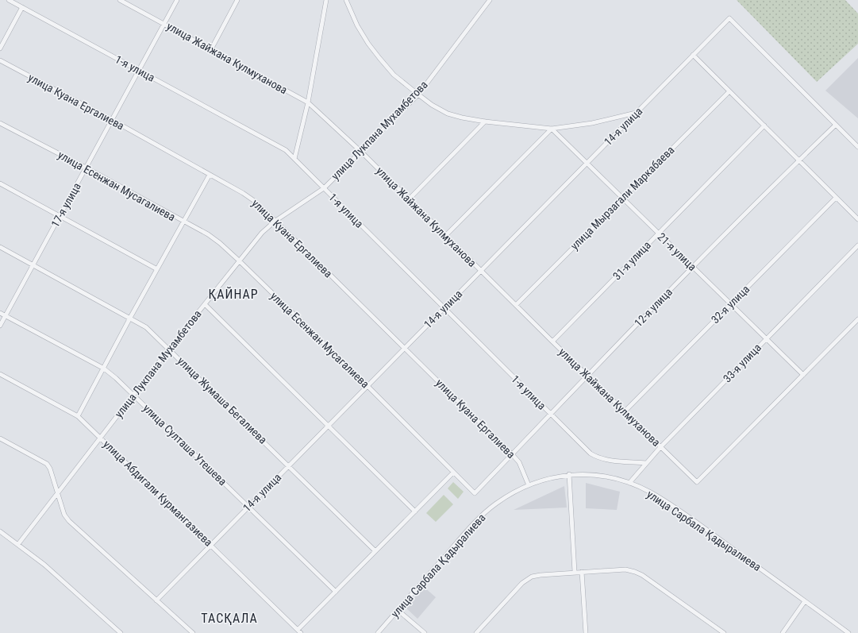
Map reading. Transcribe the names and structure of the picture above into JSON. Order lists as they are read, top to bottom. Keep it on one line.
{"streets":{"street":["улица Жайжана Кулмуханова","1-я улица","улица Куана Ергалиева","14-я улица","улица Лукпана Мухамбетова","улица Есенжан Мусагалиева","улица Мырзагали Маркабаева","17-я улица","21-я улица","31-я улица","32-я улица","12-я улица","33-я улица","улица Жумаша Бегалиева","улица Султаша Утешева","улица Абдигали Курмангазиева","улица Сарбала Қадыралиева"]},"crossings":[["улица Жайжана Кулмуханова","14-я улица"],["улица Жайжана Кулмуханова","улица Лукпана Мухамбетова"],["улица Жайжана Кулмуханова","улица Мырзагали Маркабаева"],["улица Жайжана Кулмуханова","17-я улица"],["улица Жайжана Кулмуханова","21-я улица"],["улица Жайжана Кулмуханова","31-я улица"],["улица Жайжана Кулмуханова","32-я улица"],["улица Жайжана Кулмуханова","12-я улица"],["улица Жайжана Кулмуханова","33-я улица"],["1-я улица","14-я улица"],["1-я улица","улица Лукпана Мухамбетова"],["1-я улица","17-я улица"],["1-я улица","12-я улица"],["1-я улица","33-я улица"],["улица Куана Ергалиева","14-я улица"],["улица Куана Ергалиева","улица Лукпана Мухамбетова"],["улица Куана Ергалиева","17-я улица"],["улица Куана Ергалиева","12-я улица"],["улица Куана Ергалиева","улица Сарбала Қадыралиева"],["14-я улица","улица Есенжан Мусагалиева"],["14-я улица","21-я улица"],["14-я улица","12-я улица"],["14-я улица","улица Жумаша Бегалиева"],["14-я улица","улица Султаша Утешева"],["14-я улица","улица Абдигали Курмангазиева"],["улица Лукпана Мухамбетова","улица Есенжан Мусагалиева"],["улица Лукпана Мухамбетова","улица Жумаша Бегалиева"],["улица Лукпана Мухамбетова","улица Султаша Утешева"],["улица Лукпана Мухамбетова","улица Абдигали Курмангазиева"],["улица Есенжан Мусагалиева","17-я улица"],["улица Есенжан Мусагалиева","12-я улица"],["улица Мырзагали Маркабаева","21-я улица"],["17-я улица","улица Жумаша Бегалиева"],["17-я улица","улица Султаша Утешева"],["21-я улица","31-я улица"],["21-я улица","32-я улица"],["21-я улица","12-я улица"],["21-я улица","33-я улица"],["33-я улица","улица Сарбала Қадыралиева"]],"districts":["ҚАЙНАР","ТАСҚАЛА"]}
